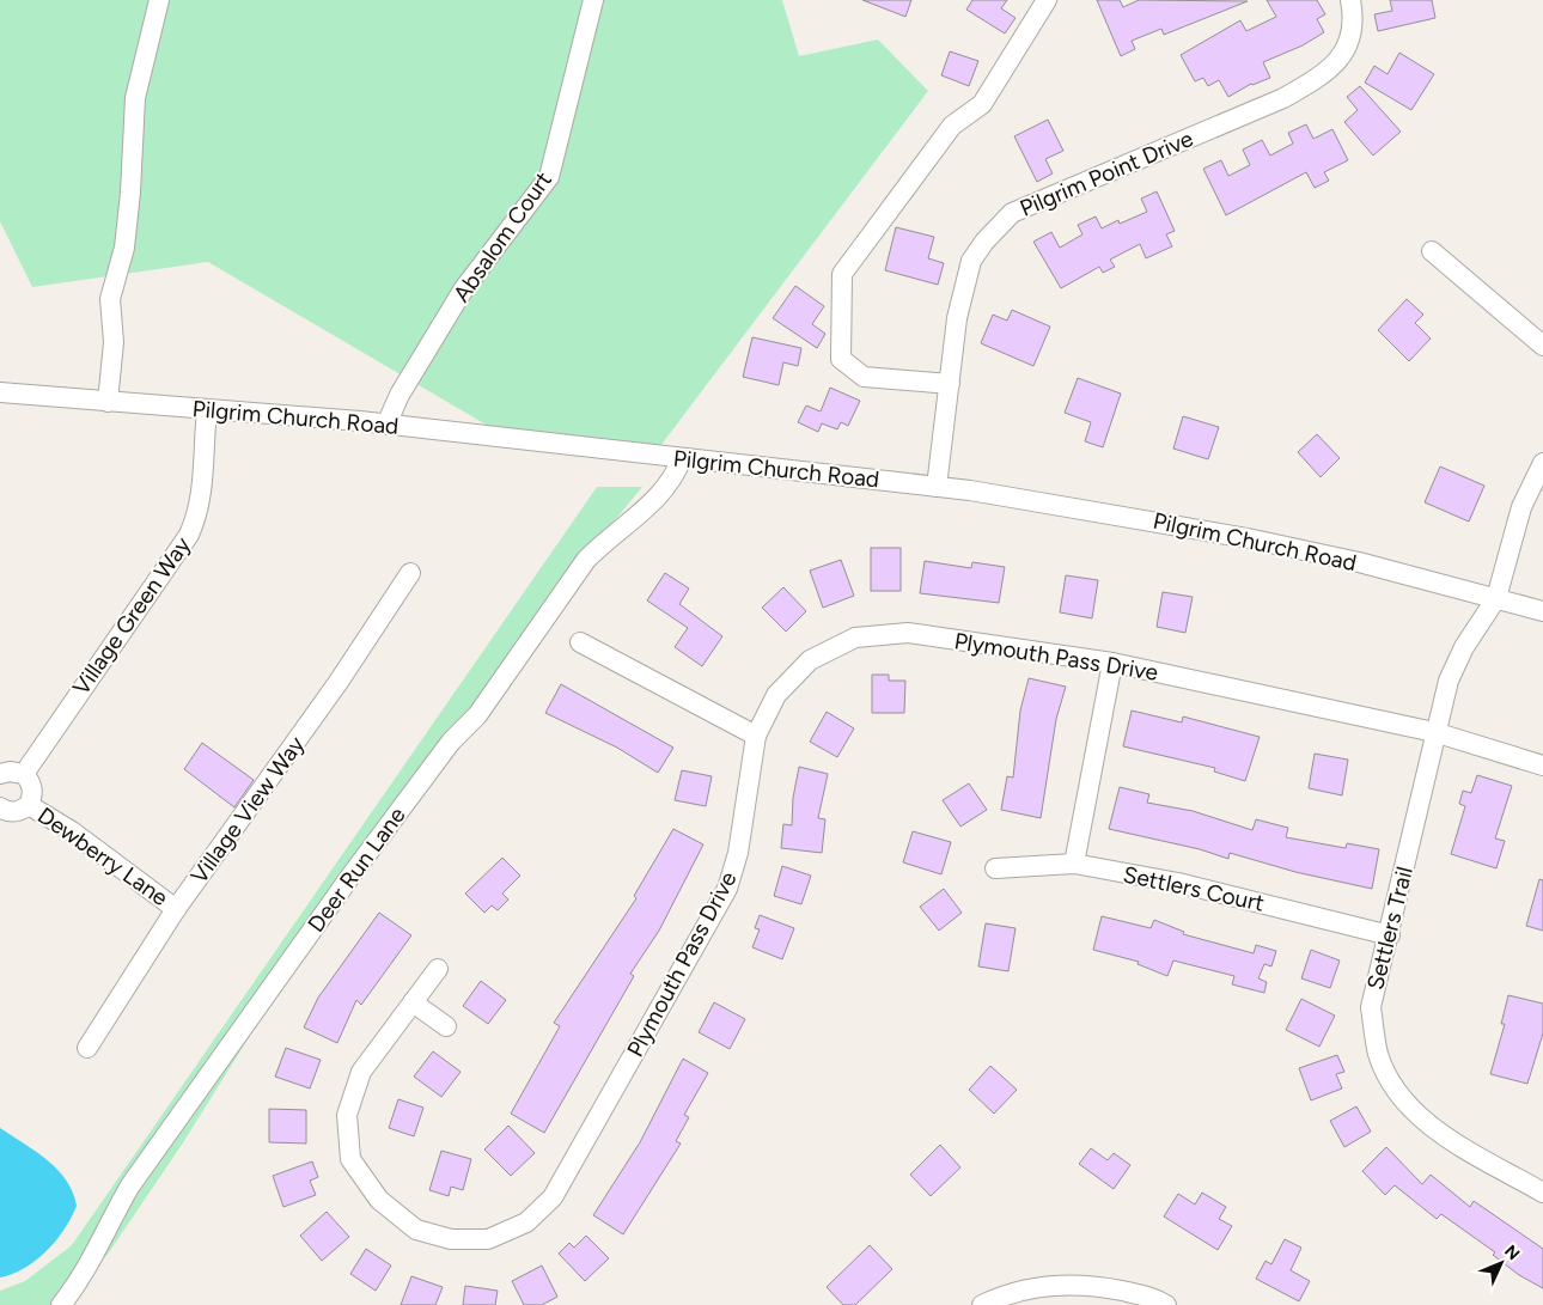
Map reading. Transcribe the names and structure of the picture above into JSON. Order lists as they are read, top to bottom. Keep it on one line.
{"streets":{"street":["Pilgrim Point Drive","Absalom Court","Pilgrim Church Road","Village Green Way","Plymouth Pass Drive","Village View Way","Dewberry Lane","Deer Run Lane","Settlers Court","Settlers Trail"]},"crossings":[["Pilgrim Point Drive","Pilgrim Church Road"],["Absalom Court","Pilgrim Church Road"],["Pilgrim Church Road","Village Green Way"],["Pilgrim Church Road","Deer Run Lane"],["Pilgrim Church Road","Settlers Trail"],["Plymouth Pass Drive","Settlers Trail"],["Village View Way","Dewberry Lane"],["Settlers Court","Settlers Trail"]],"north":"top right"}
